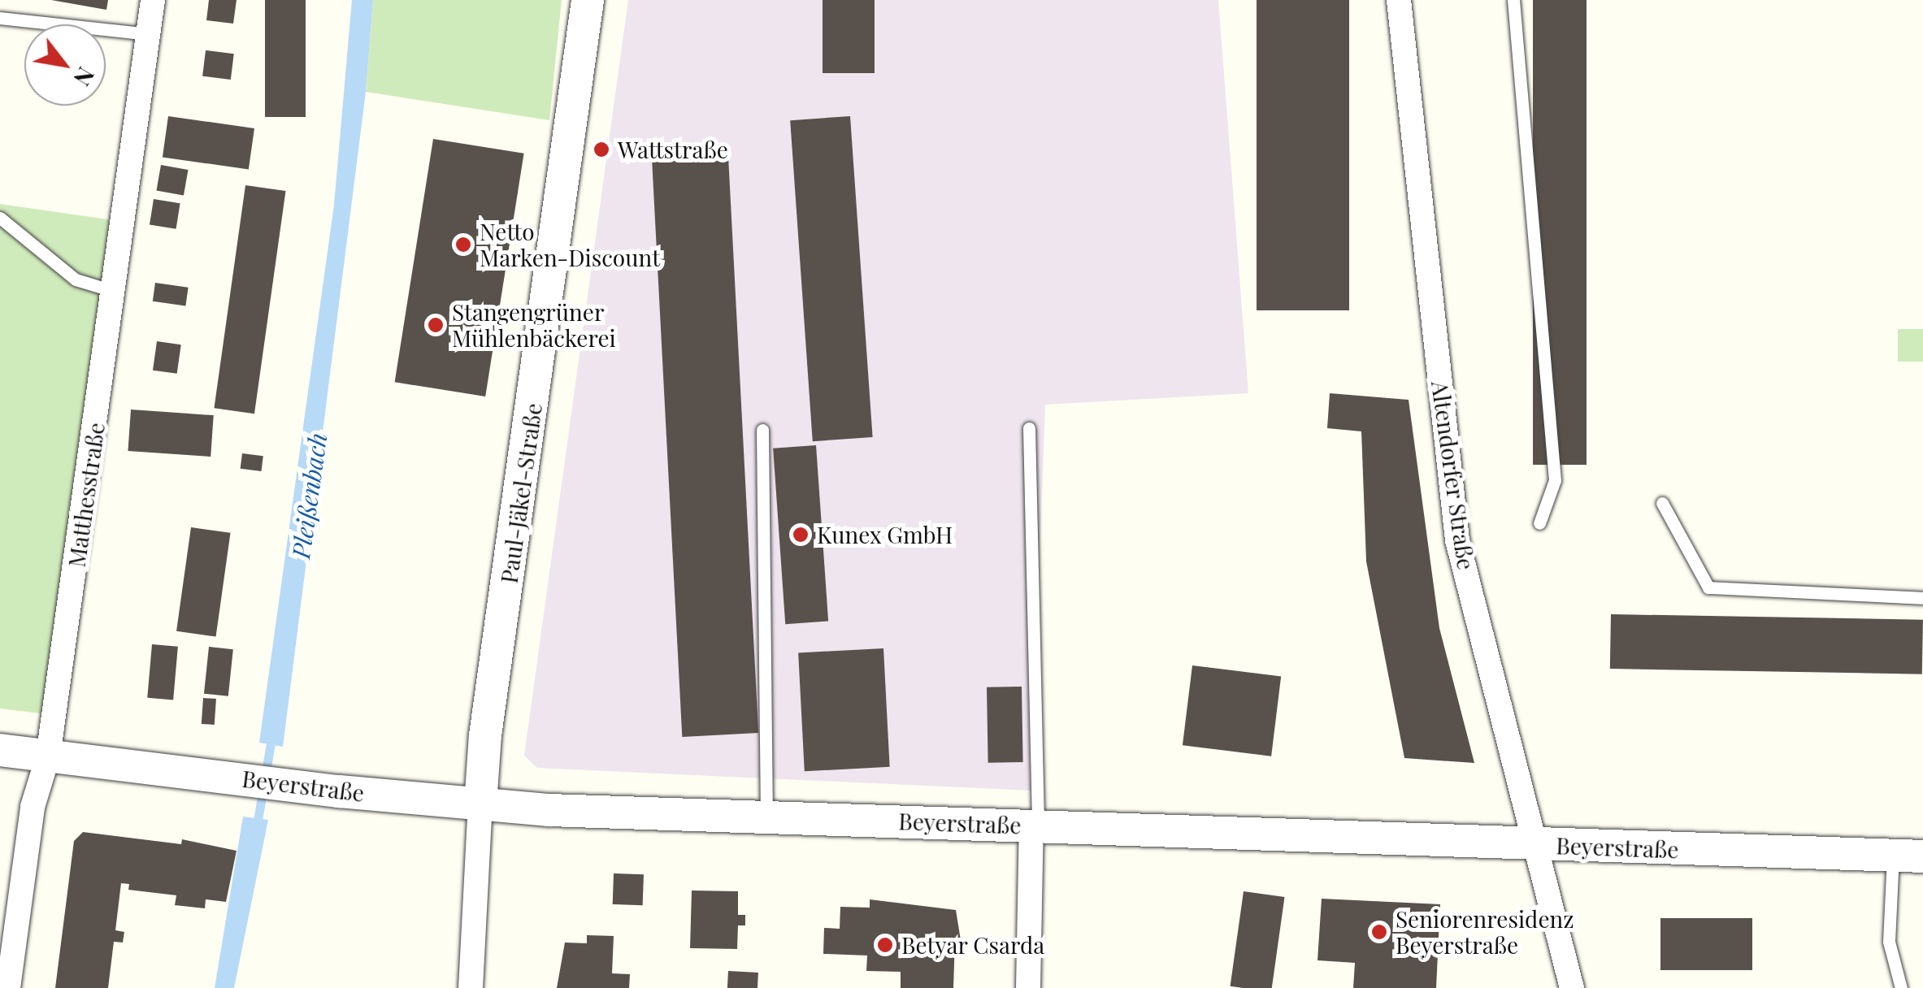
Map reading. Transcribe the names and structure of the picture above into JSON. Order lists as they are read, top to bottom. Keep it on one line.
{"streets":{"street":["Altendorfer Straße","Paul-Jäkel-Straße","Matthesstraße","Beyerstraße"]},"crossings":[["Altendorfer Straße","Beyerstraße"],["Paul-Jäkel-Straße","Beyerstraße"],["Matthesstraße","Beyerstraße"]],"water":["Pleißenbach"],"places":["Wattstraße","Netto Marken-Discount","Stangengrüner Mühlenbäckerei","Kunex GmbH","Seniorenresidenz Beyerstraße","Betyar Csarda"],"north":"bottom right"}
